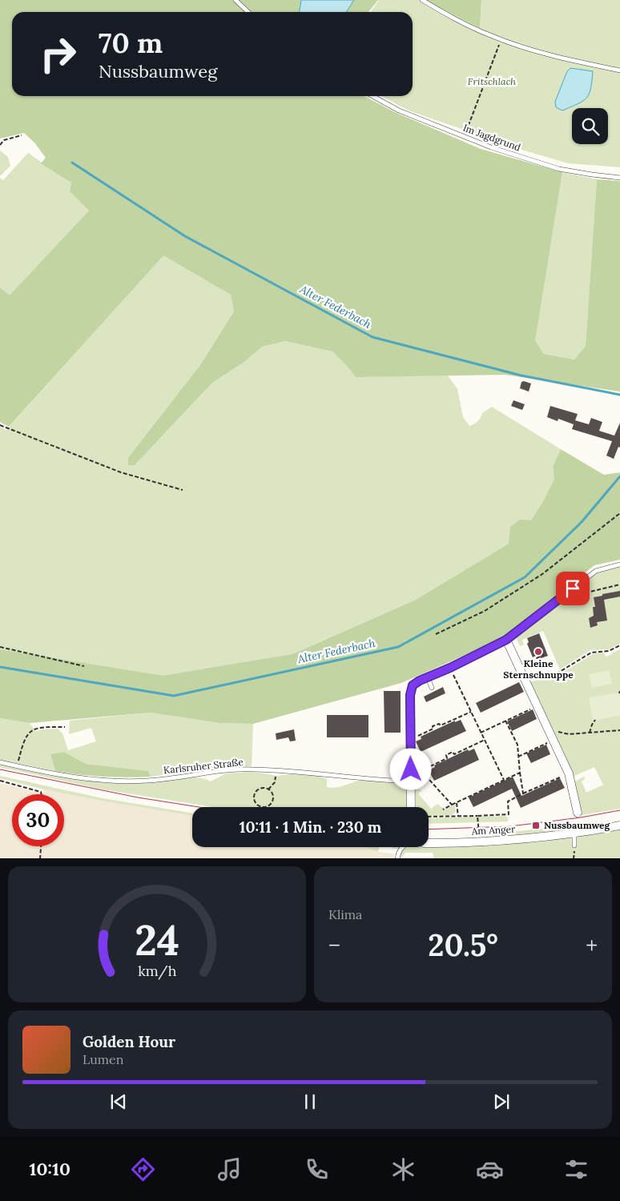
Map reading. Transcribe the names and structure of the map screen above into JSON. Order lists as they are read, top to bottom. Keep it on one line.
{"streets":{"street":["Am Anger"],"lane":["Im Jagdgrund","Karlsruher Straße"]},"water":["Alter Federbach"],"parks":["Fritschlach"],"places":{"other":["Kleine Sternschnuppe"],"transit":["Nussbaumweg"]},"page":{"turn":["70 m","Nussbaumweg"],"limit":"30","trip":"10:11 · 1 Min. · 230 m","tile":"Klima","heat":["−","20.5°","+"],"song":["Golden Hour","Lumen"],"tabs":"10:10","gauge":["24","km/h"]}}
